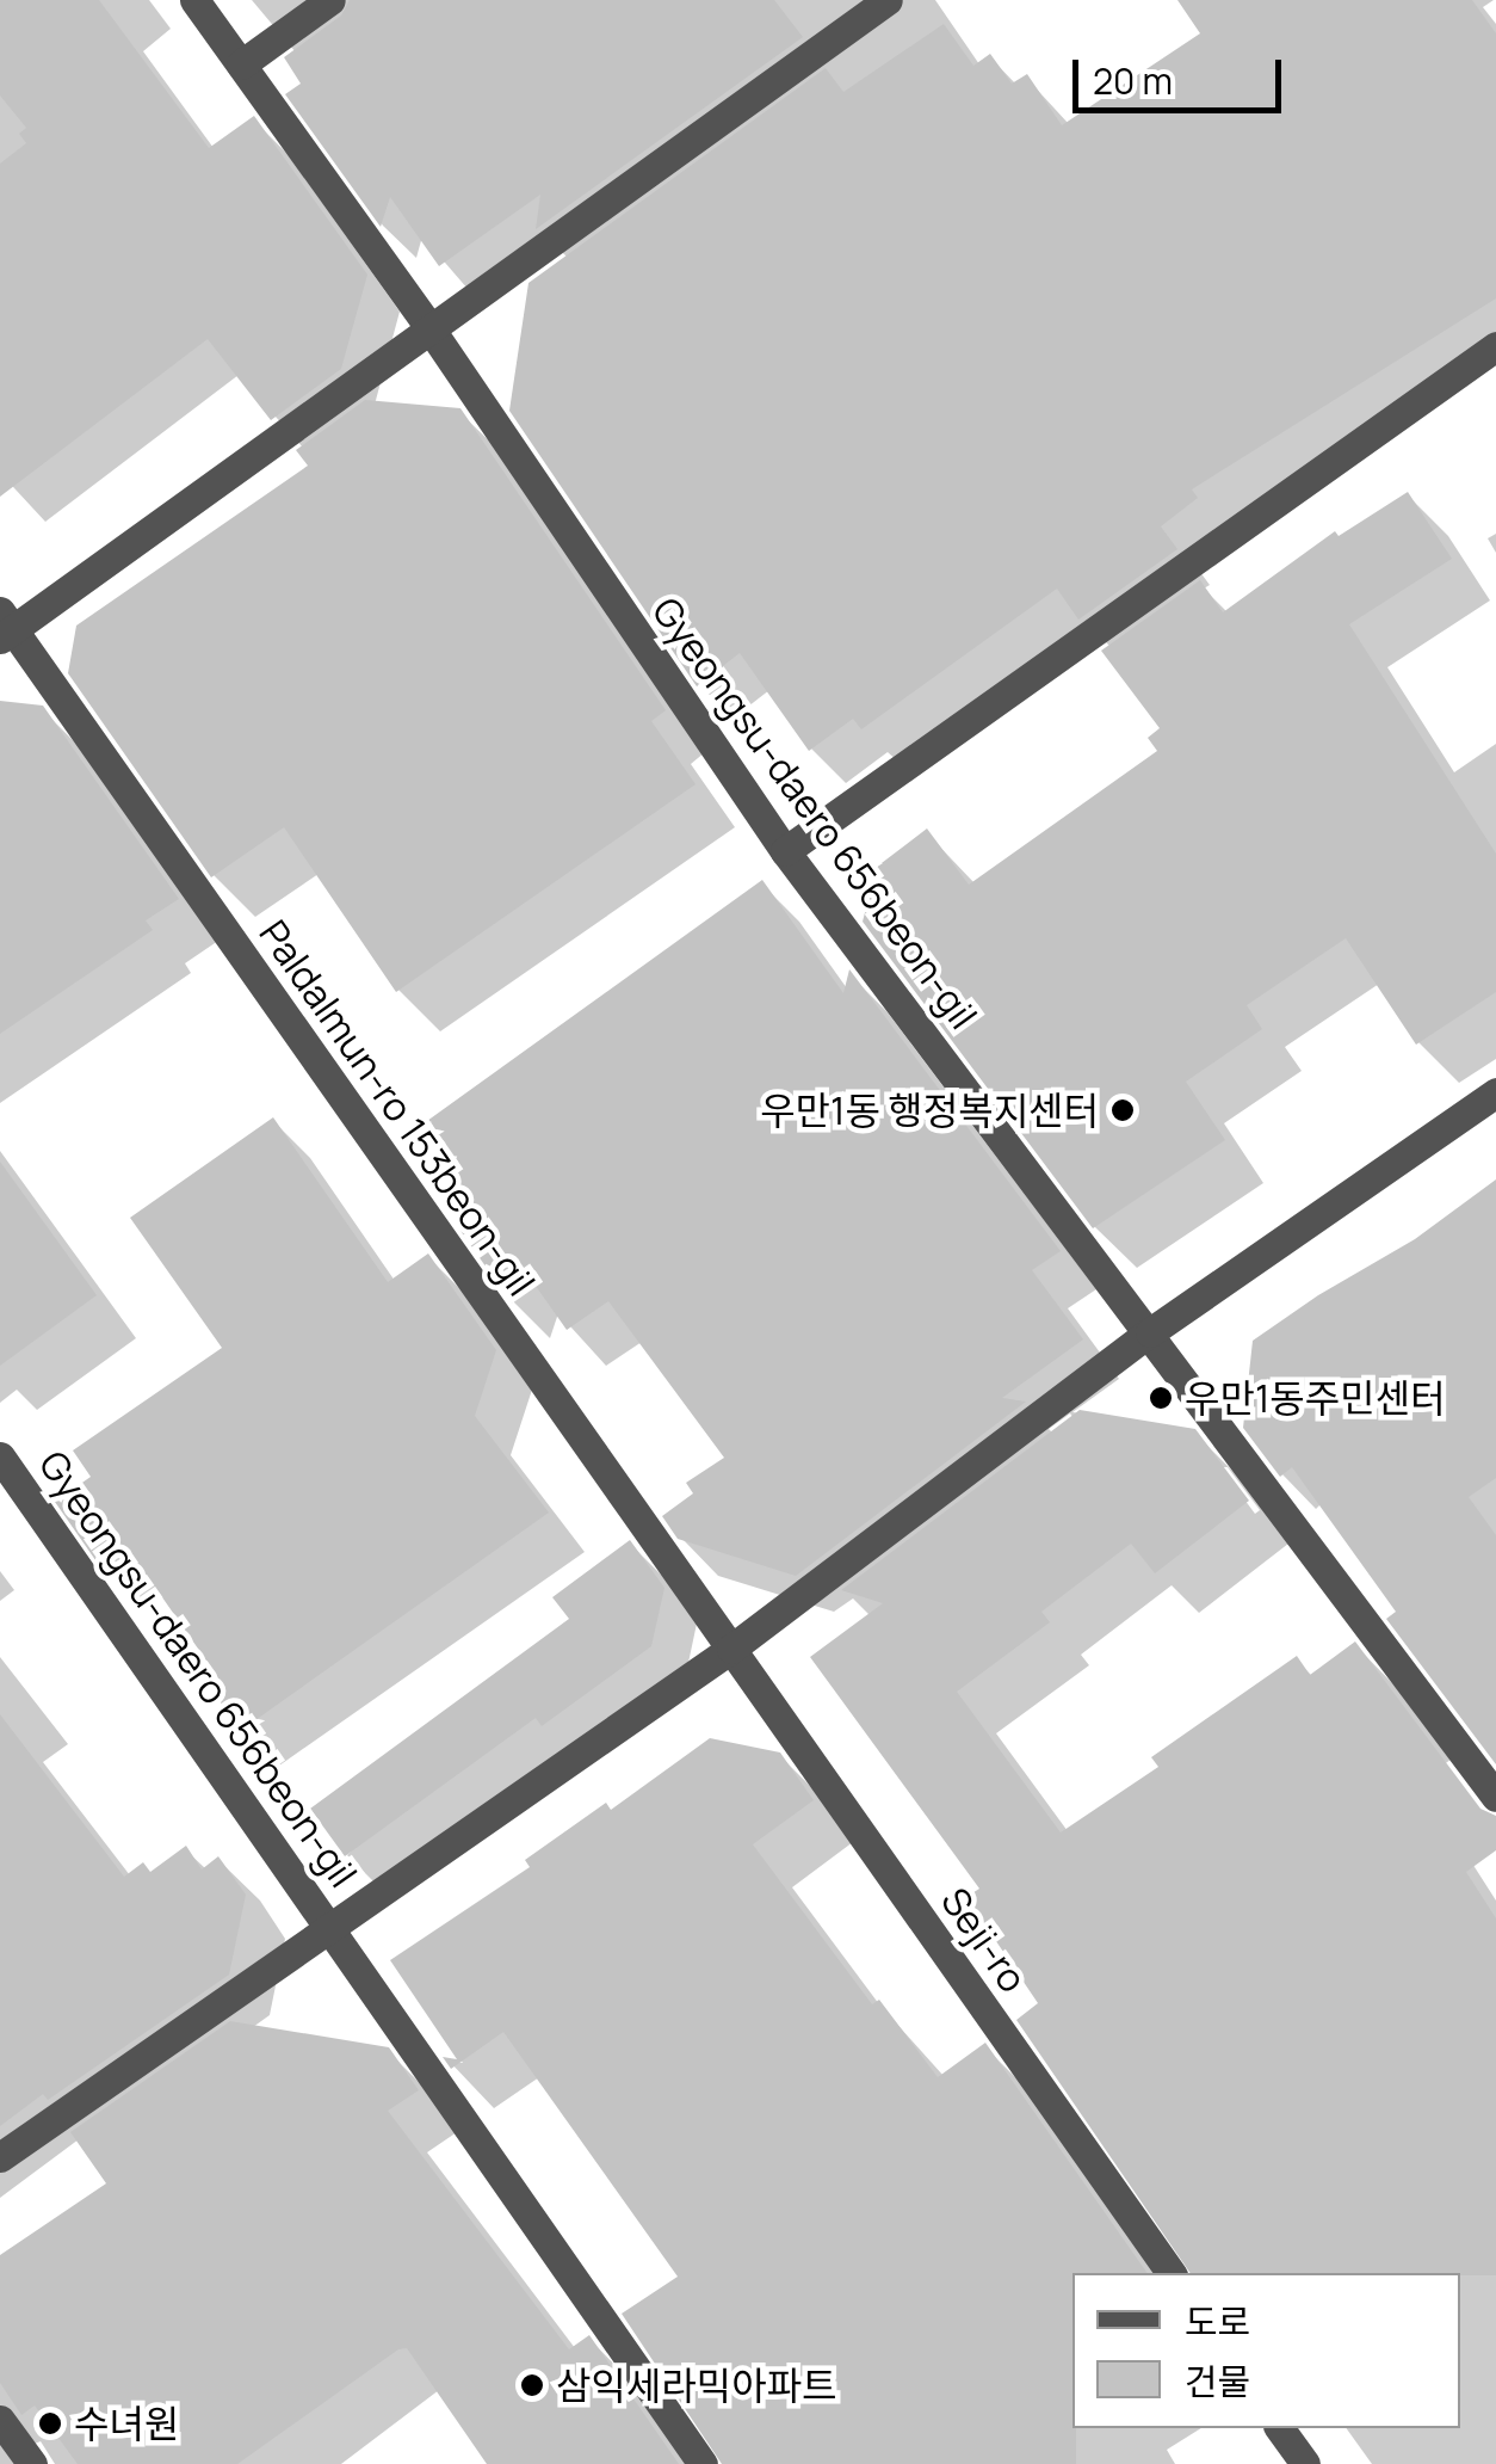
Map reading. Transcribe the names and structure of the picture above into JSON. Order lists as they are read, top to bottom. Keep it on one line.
{"streets":{"street":["Gyeongsu-daero 656beon-gil","Paldalmun-ro 153beon-gil","Seji-ro"]},"crossings":[["Paldalmun-ro 153beon-gil","Seji-ro"]],"places":["우만1동 행정복지센터","우만1동주민센터","삼익세라믹아파트","수녀원"],"legend":["도로","건물"],"scale_bar":"20 m"}
